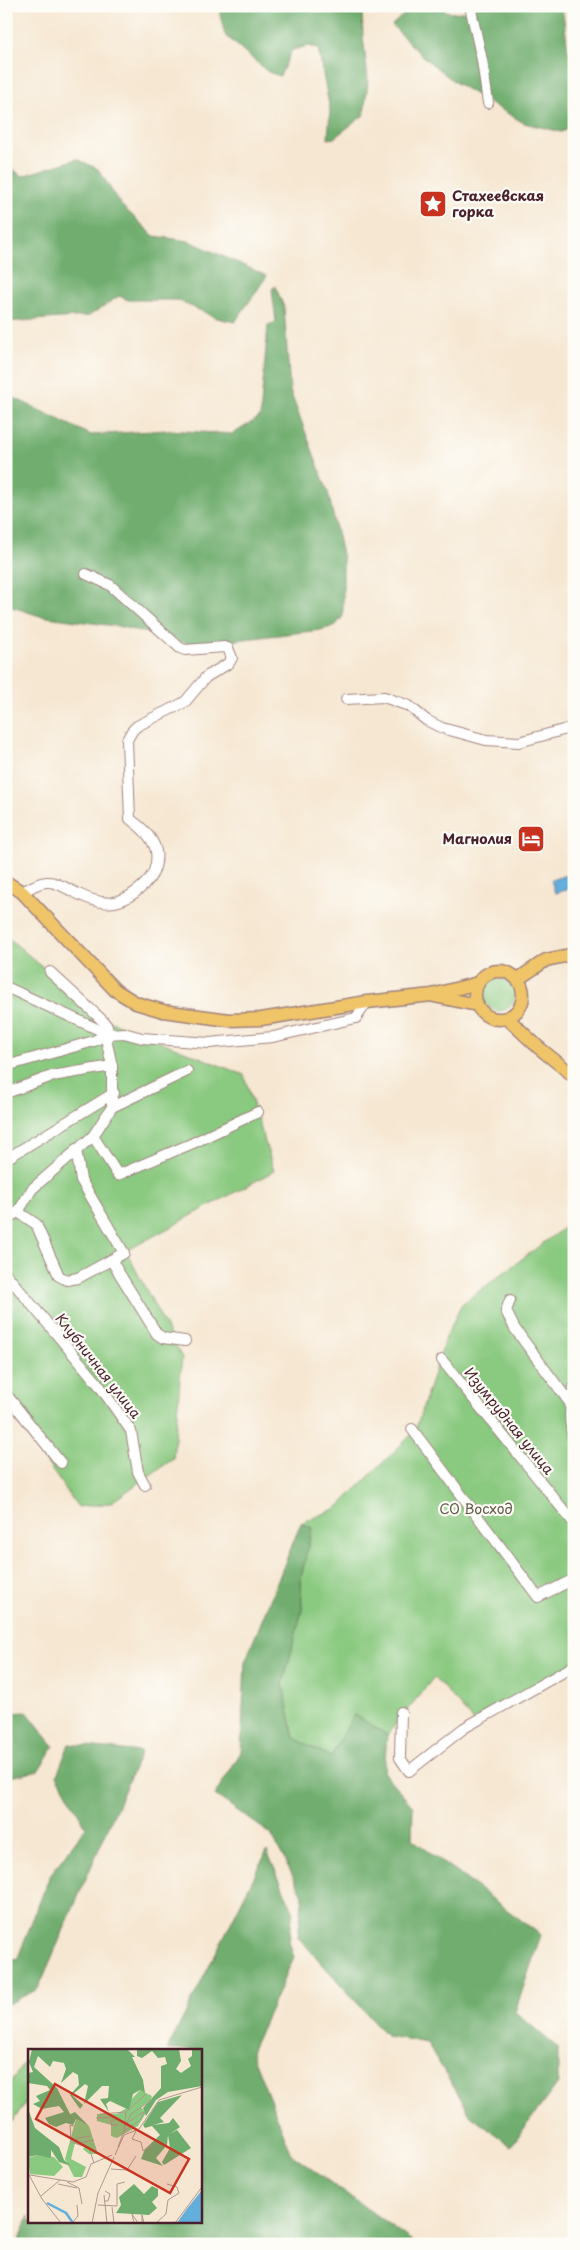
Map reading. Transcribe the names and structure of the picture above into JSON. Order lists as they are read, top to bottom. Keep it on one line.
{"streets":{"street":["Клубничная улица","Изумрудная улица"]},"parks":["СО Восход"],"places":{"place":["Стахеевская горка"],"hotel":["Магнолия"]}}
